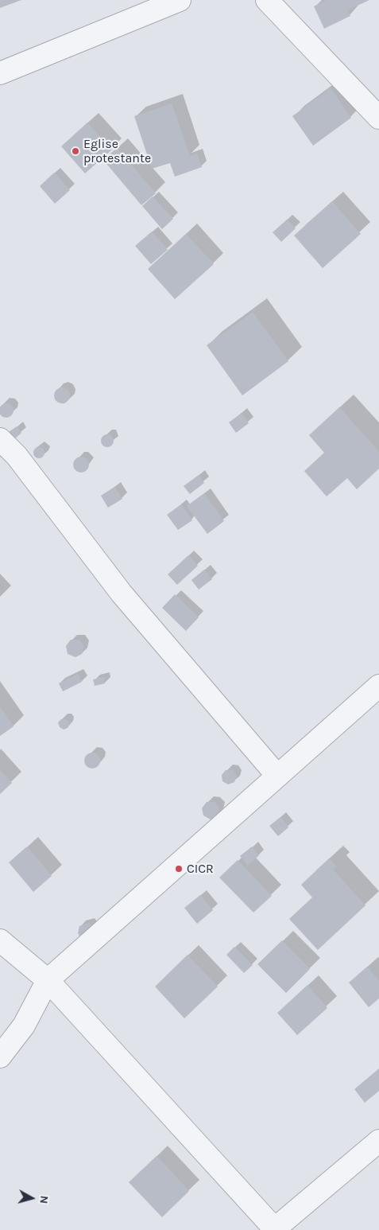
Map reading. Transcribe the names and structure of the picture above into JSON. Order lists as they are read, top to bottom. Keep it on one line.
{"places":["Eglise protestante","CICR"],"north":"right"}
